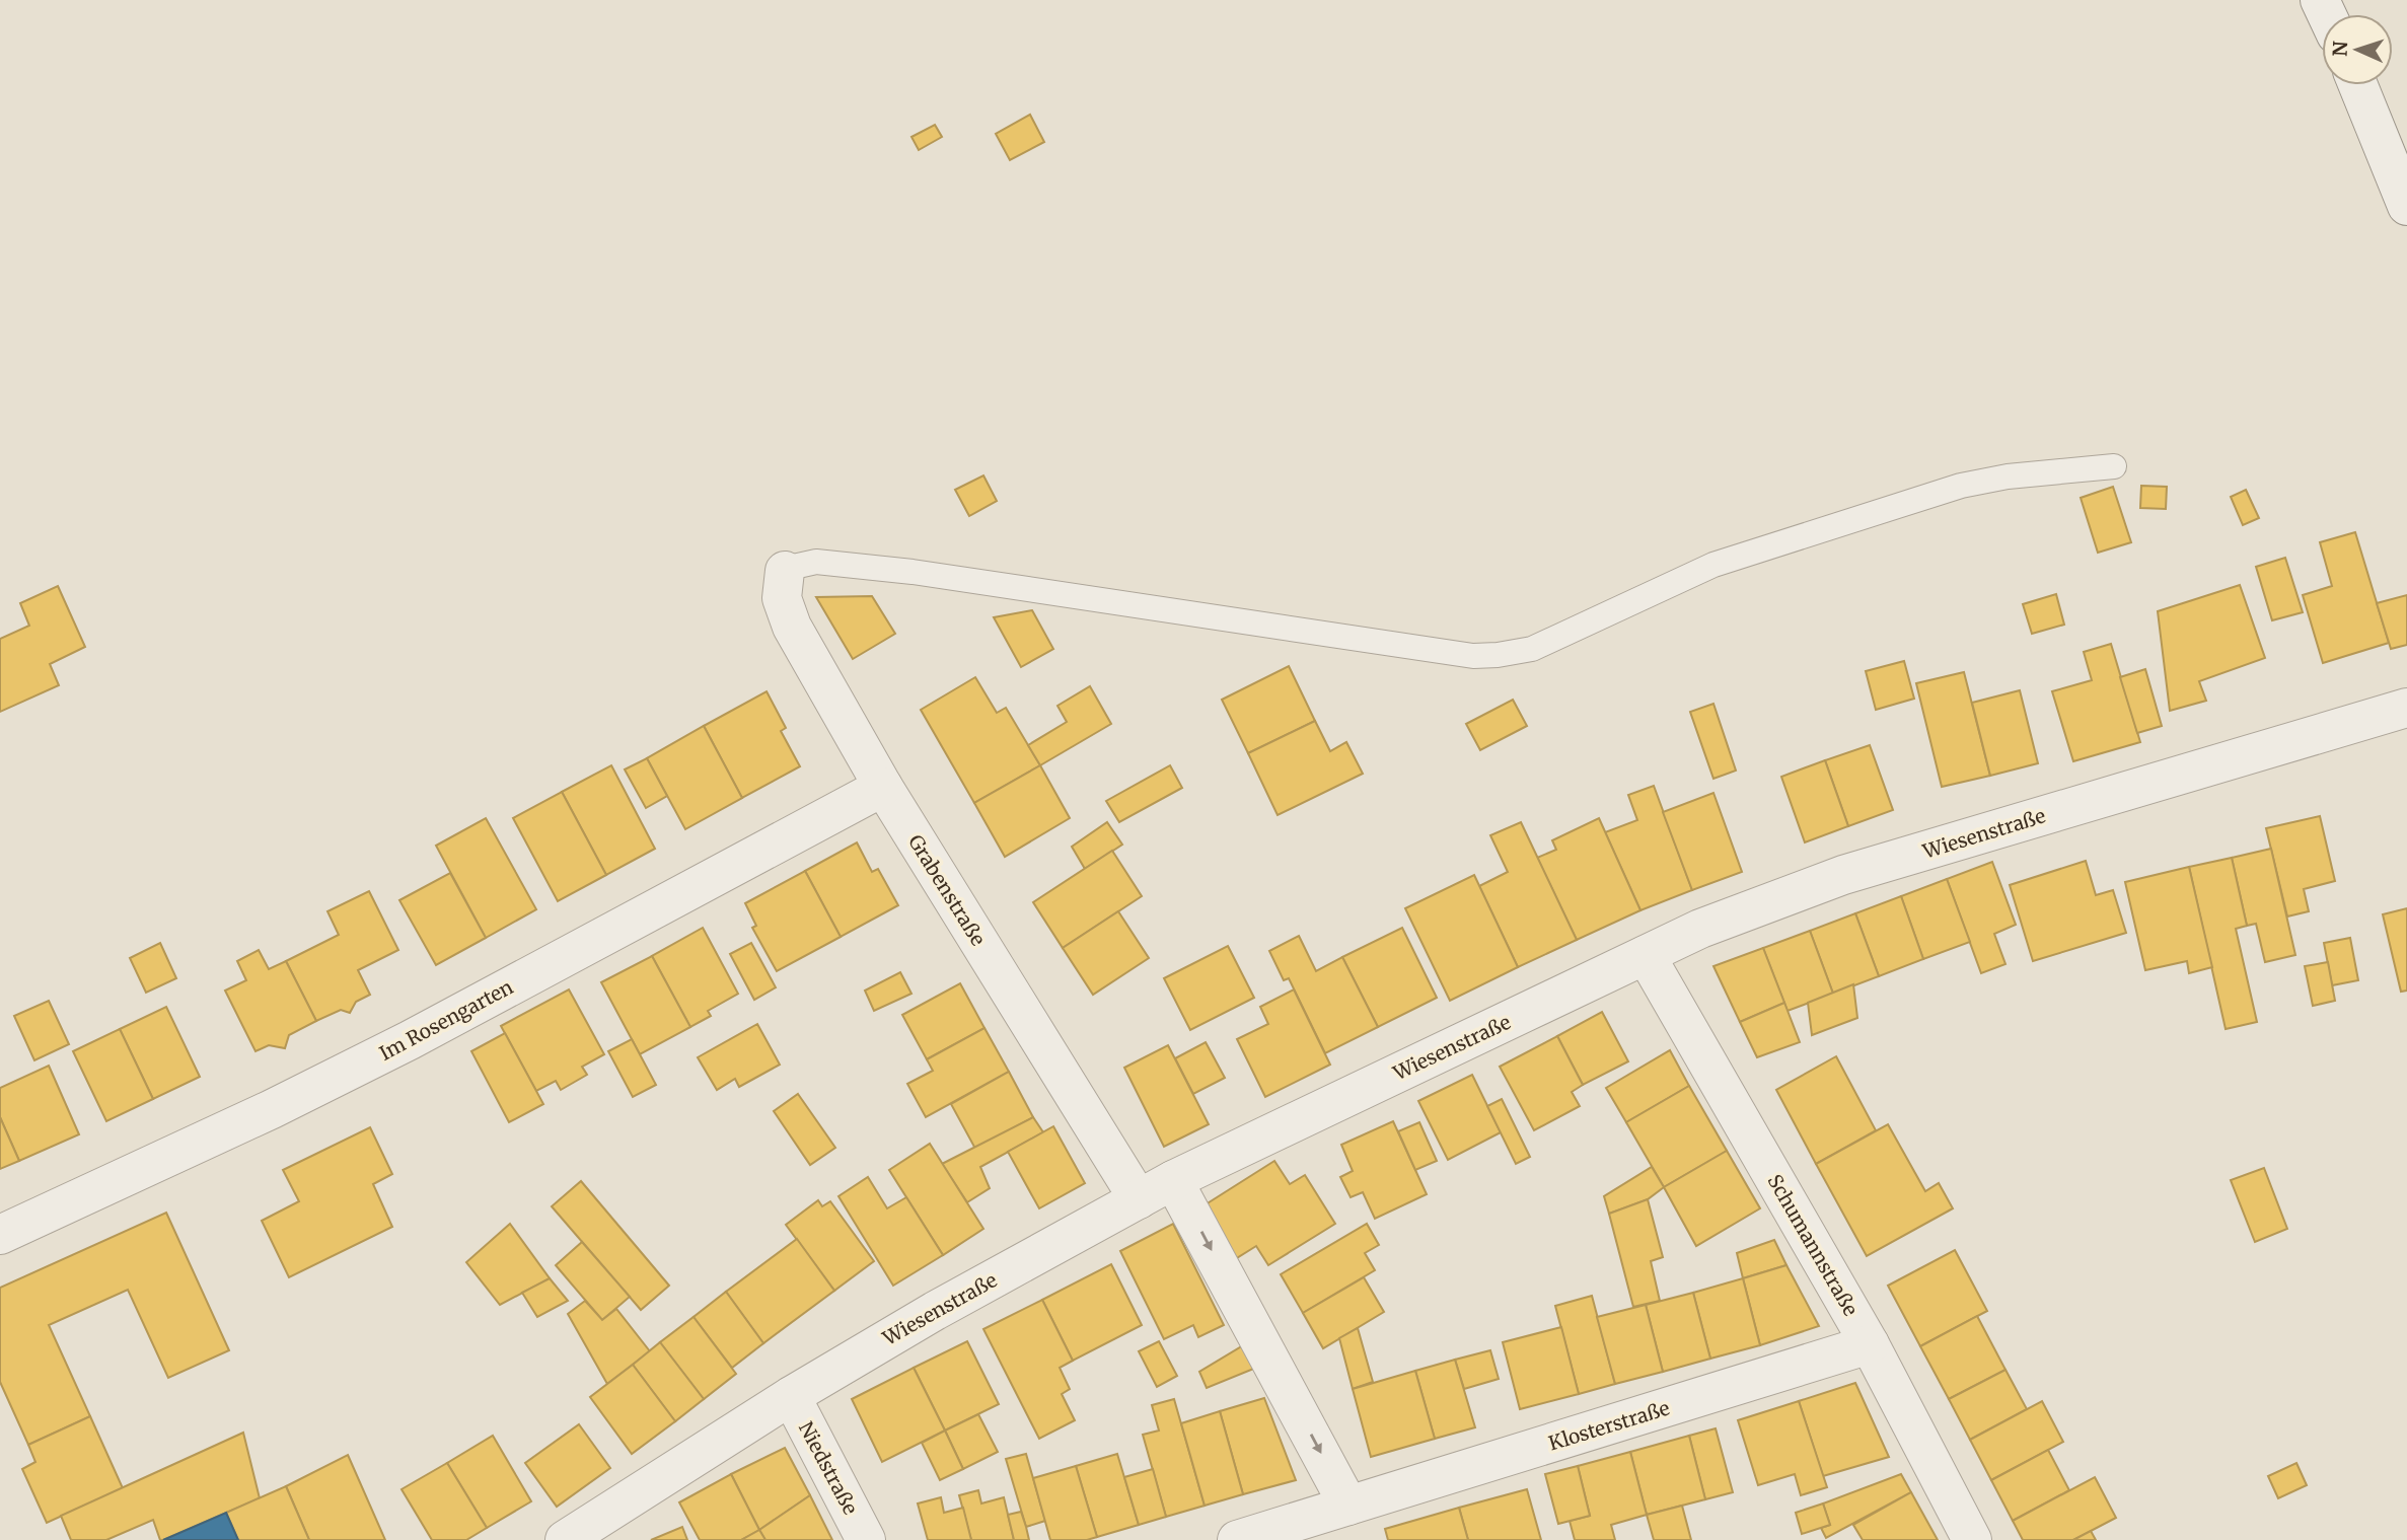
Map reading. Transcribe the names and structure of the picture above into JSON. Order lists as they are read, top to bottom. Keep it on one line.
{"streets":{"street":["Wiesenstraße","Grabenstraße","Im Rosengarten","Schumannstraße","Klosterstraße","Niedstraße"]},"crossings":[["Wiesenstraße","Grabenstraße"],["Wiesenstraße","Schumannstraße"],["Wiesenstraße","Niedstraße"],["Grabenstraße","Im Rosengarten"],["Schumannstraße","Klosterstraße"]],"north":"left"}
